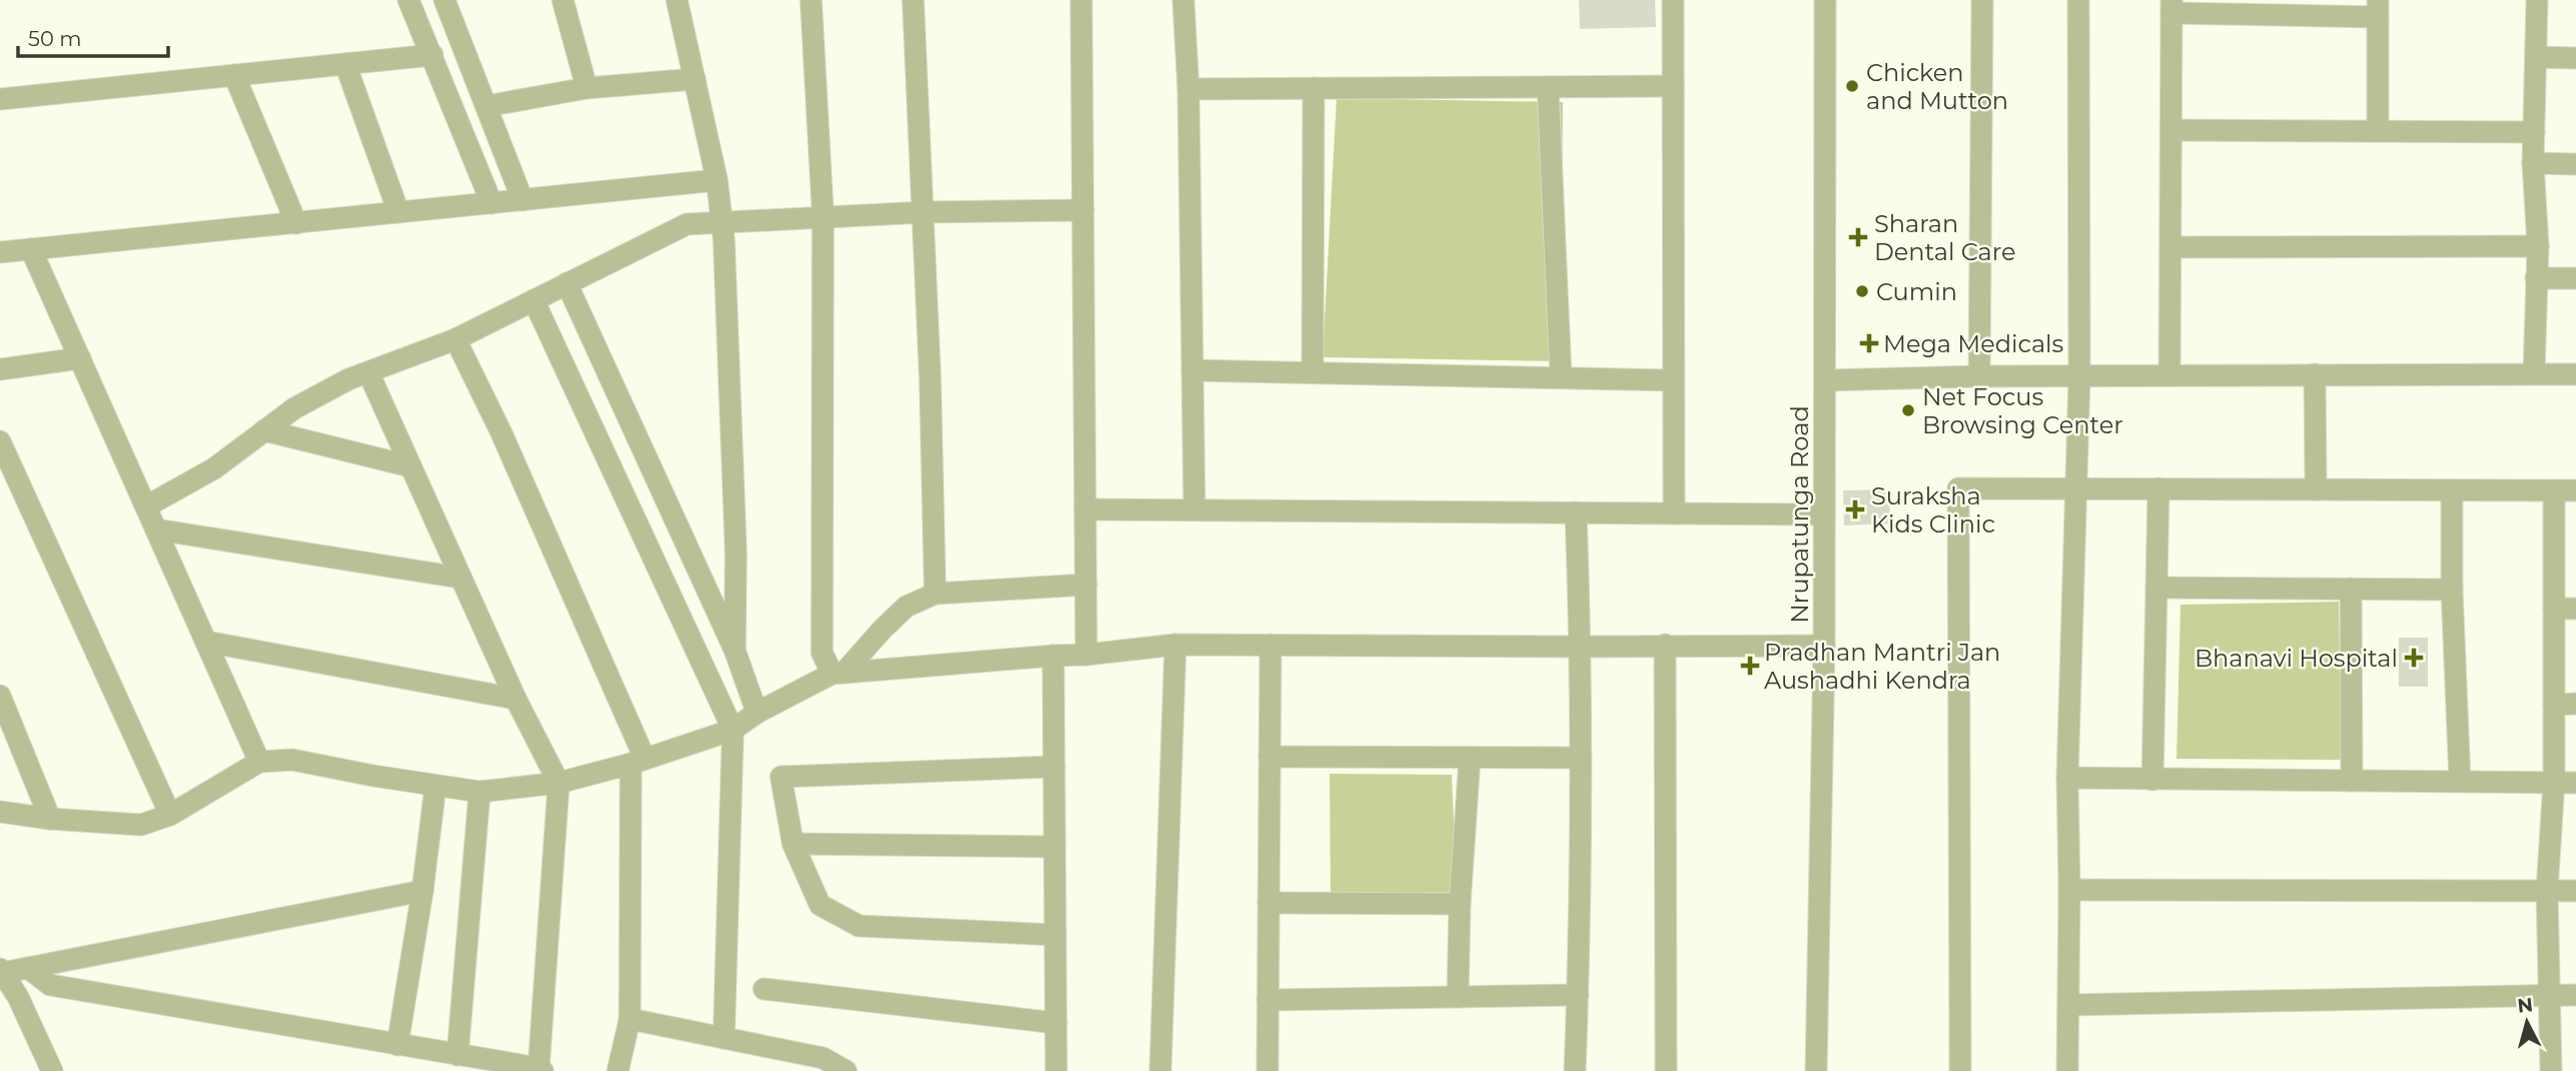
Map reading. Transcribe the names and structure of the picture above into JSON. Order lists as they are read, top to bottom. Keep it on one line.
{"streets":{"street":["Nrupatunga Road"]},"places":{"other":["Chicken and Mutton","Cumin","Net Focus Browsing Center"],"health":["Sharan Dental Care","Mega Medicals","Suraksha Kids Clinic","Bhanavi Hospital","Pradhan Mantri Jan Aushadhi Kendra"]},"scale_bar":"50 m","north":"top"}
